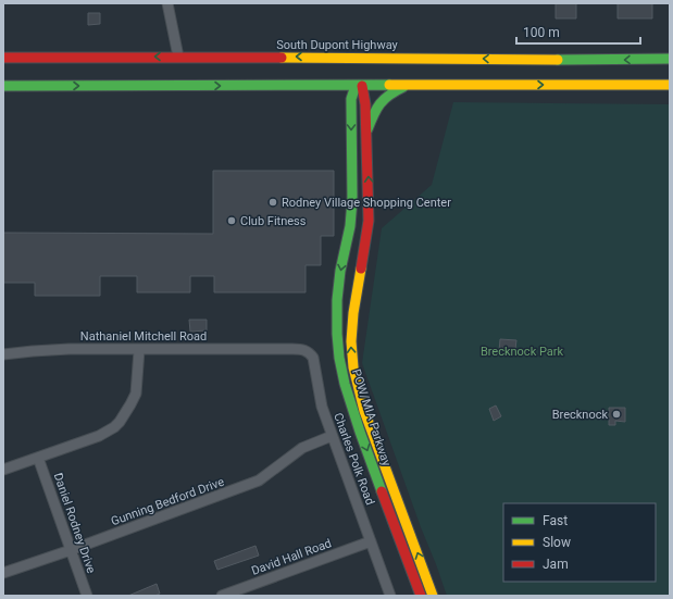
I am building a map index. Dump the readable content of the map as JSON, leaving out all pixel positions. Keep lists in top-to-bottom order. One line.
{"streets":{"main road":["South Dupont Highway","POW/MIA Parkway"],"street":["Nathaniel Mitchell Road","Charles Polk Road","Gunning Bedford Drive","Daniel Rodney Drive","David Hall Road"]},"crossings":[["Nathaniel Mitchell Road","Charles Polk Road"],["Charles Polk Road","Gunning Bedford Drive"],["Charles Polk Road","David Hall Road"],["Gunning Bedford Drive","Daniel Rodney Drive"]],"parks":["Brecknock Park"],"places":["Rodney Village Shopping Center","Club Fitness","Brecknock"],"legend":["Fast","Slow","Jam"],"scale_bar":"100 m"}
